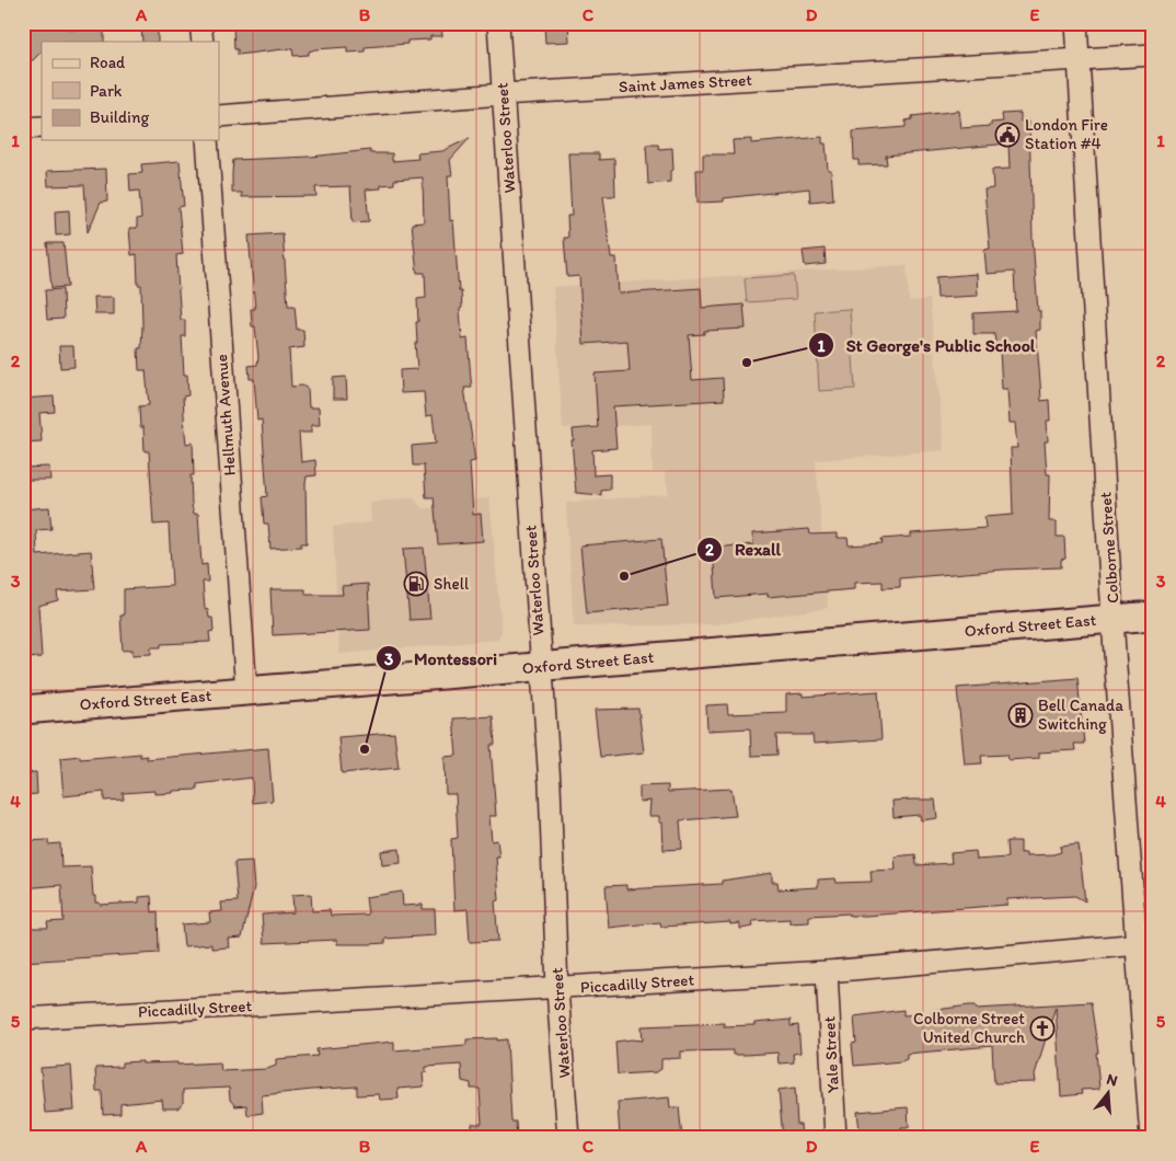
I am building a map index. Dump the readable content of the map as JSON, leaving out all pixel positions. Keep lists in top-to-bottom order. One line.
{"streets":{"main road":["Oxford Street East"],"street":["Saint James Street","Waterloo Street","Hellmuth Avenue","Colborne Street","Piccadilly Street","Yale Street"]},"crossings":[["Saint James Street","Waterloo Street"],["Saint James Street","Colborne Street"],["Waterloo Street","Oxford Street East"],["Waterloo Street","Piccadilly Street"],["Hellmuth Avenue","Oxford Street East"],["Colborne Street","Oxford Street East"],["Colborne Street","Piccadilly Street"],["Piccadilly Street","Yale Street"]],"places":{"public building":["London Fire Station #4"],"other":["St George's Public School","Rexall","Montessori"],"fuel station":["Shell"],"building":["Bell Canada Switching"],"church":["Colborne Street United Church"]},"legend":["Road","Park","Building"],"north":"top","grid":{"columns":["A","B","C","D","E"],"rows":["1","2","3","4","5"]}}
